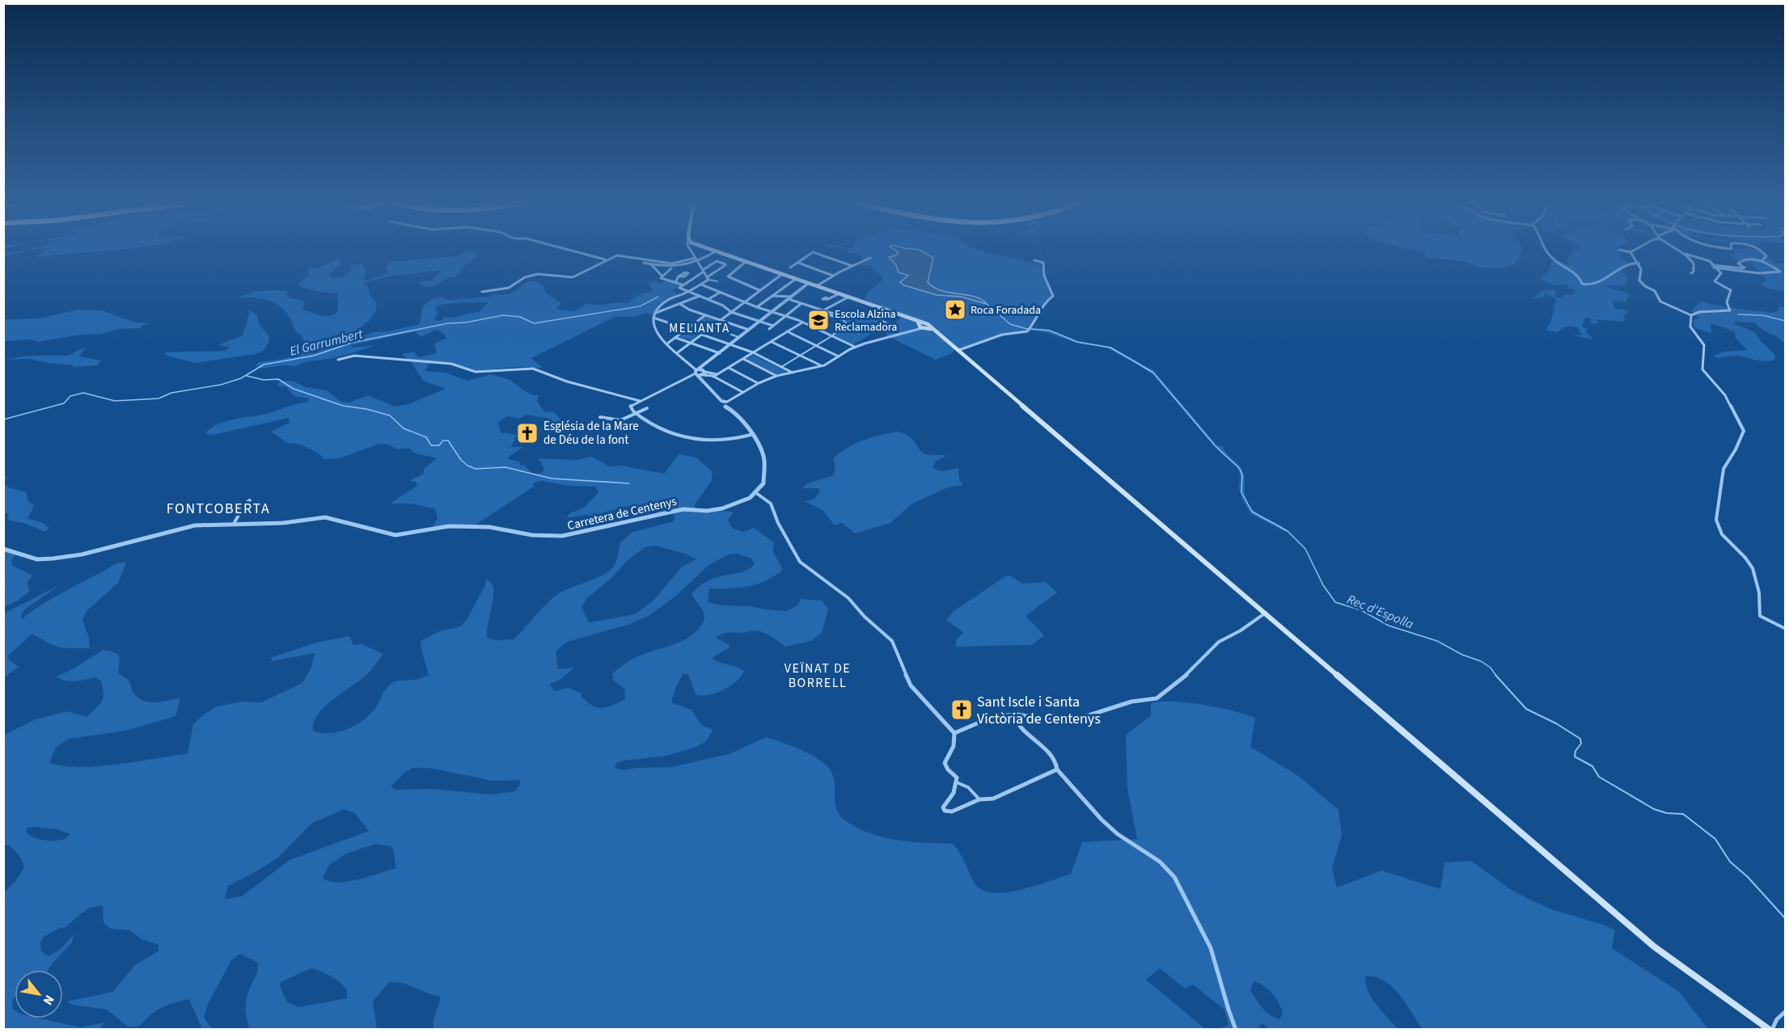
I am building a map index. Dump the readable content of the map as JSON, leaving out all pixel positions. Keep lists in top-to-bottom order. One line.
{"streets":{"street":["Carretera de Centenys"]},"districts":["MELIANTA","FONTCOBERTA","VEÏNAT DE BORRELL"],"water":["El Garrumbert","Rec d'Espolla"],"places":{"place":["Roca Foradada"],"school or university":["Escola Alzina Reclamadora"],"church":["Església de la Mare de Déu de la font","Sant Iscle i Santa Victòria de Centenys"]},"north":"bottom right"}
